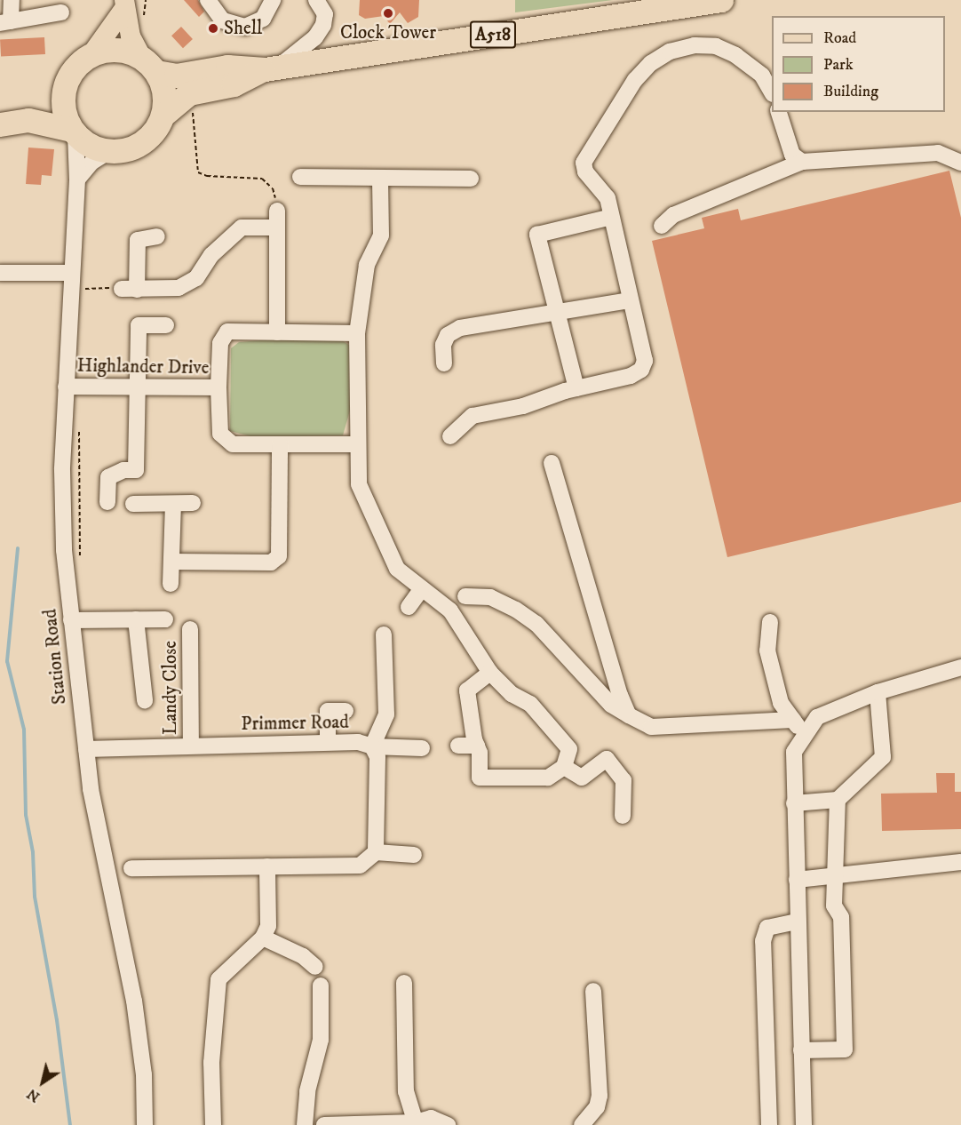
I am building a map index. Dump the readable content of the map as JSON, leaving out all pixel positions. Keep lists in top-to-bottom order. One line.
{"streets":{"highway":["A518"],"street":["Highlander Drive","Station Road","Landy Close","Primmer Road"]},"crossings":[["A518","Station Road"],["Highlander Drive","Station Road"],["Station Road","Primmer Road"],["Landy Close","Primmer Road"]],"places":["Clock Tower","Shell"],"legend":["Road","Park","Building"],"north":"bottom left"}
